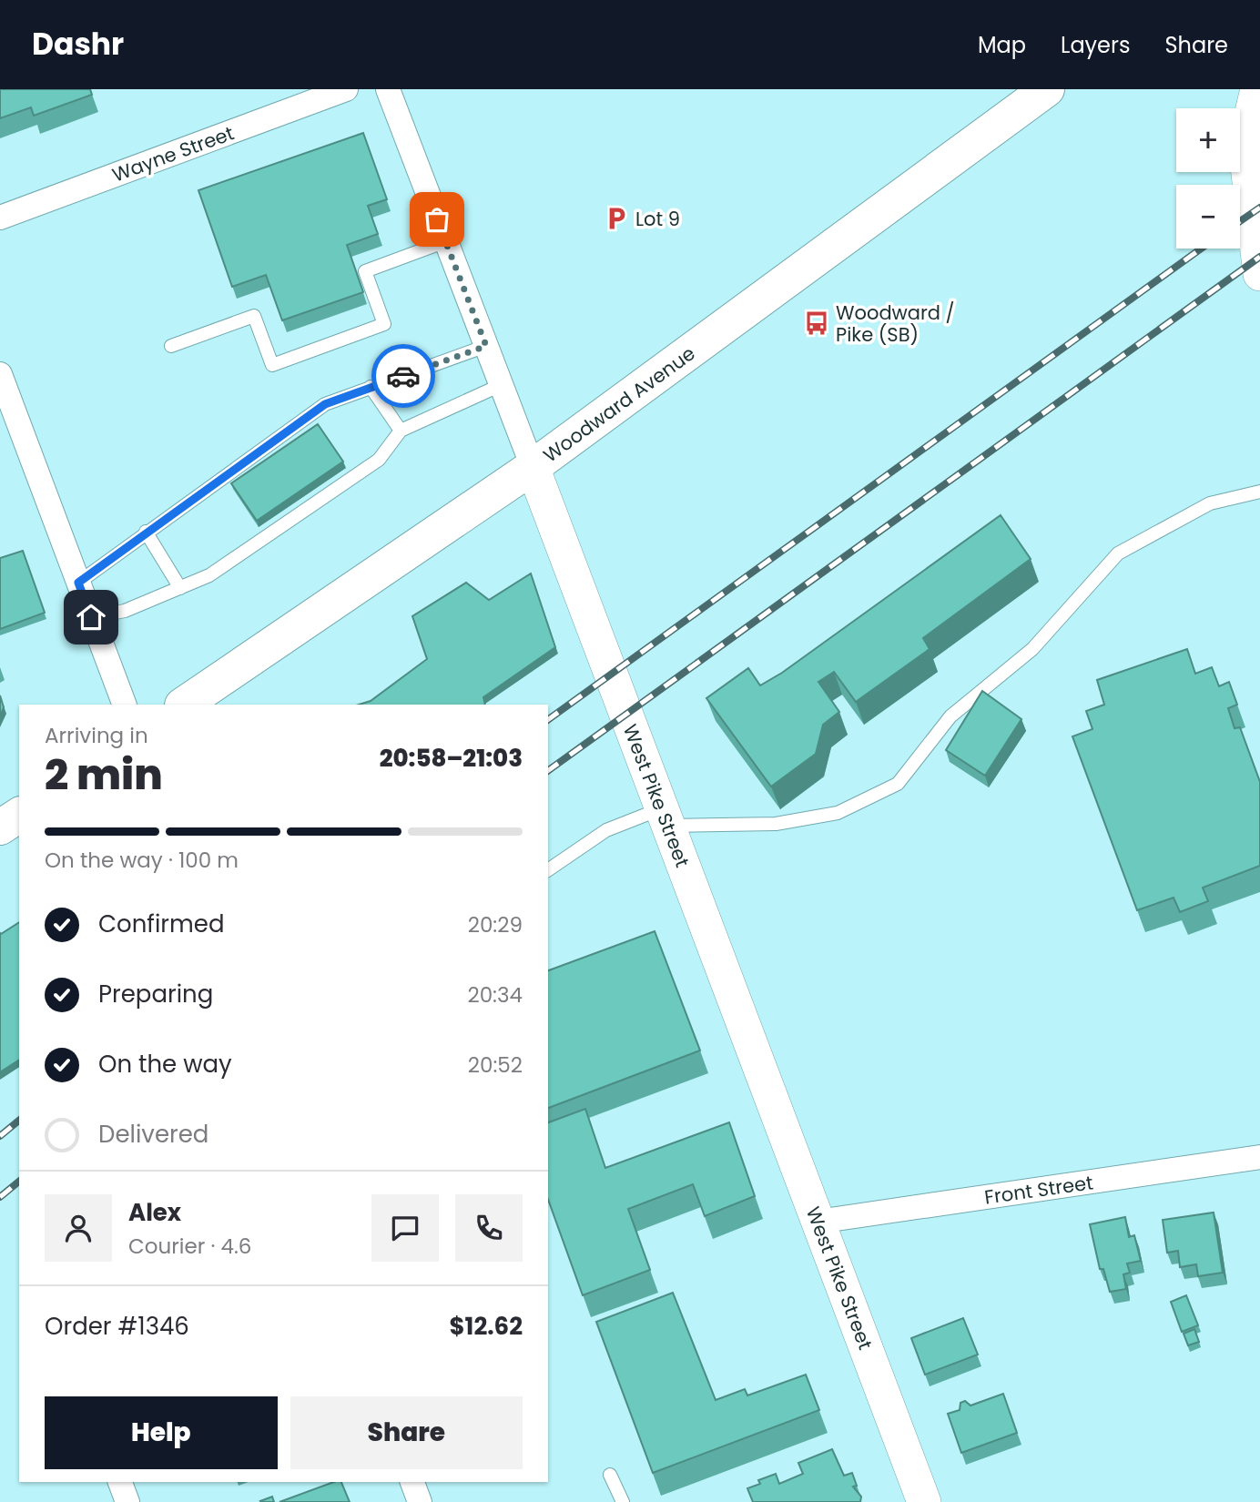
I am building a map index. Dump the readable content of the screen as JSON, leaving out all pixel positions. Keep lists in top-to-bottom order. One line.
{"streets":{"main road":["Woodward Avenue"],"street":["Wayne Street","West Pike Street","Front Street"]},"crossings":[["Woodward Avenue","West Pike Street"],["West Pike Street","Front Street"]],"places":{"parking":["Lot 9"],"bus stop":["Woodward / Pike (SB)"]},"page":{"header":"Dashr","nav":["Map","Layers","Share"],"map_buttons":["+","−"],"heading":["2 min","Arriving in","20:58–21:03"],"panel":["Alex","Courier · 4.6","Order #1346","$12.62"],"bar":"On the way · 100 m","list":[["Confirmed","20:29"],["Preparing","20:34"],["On the way","20:52"],"Delivered"],"buttons":["Help","Share"]}}
